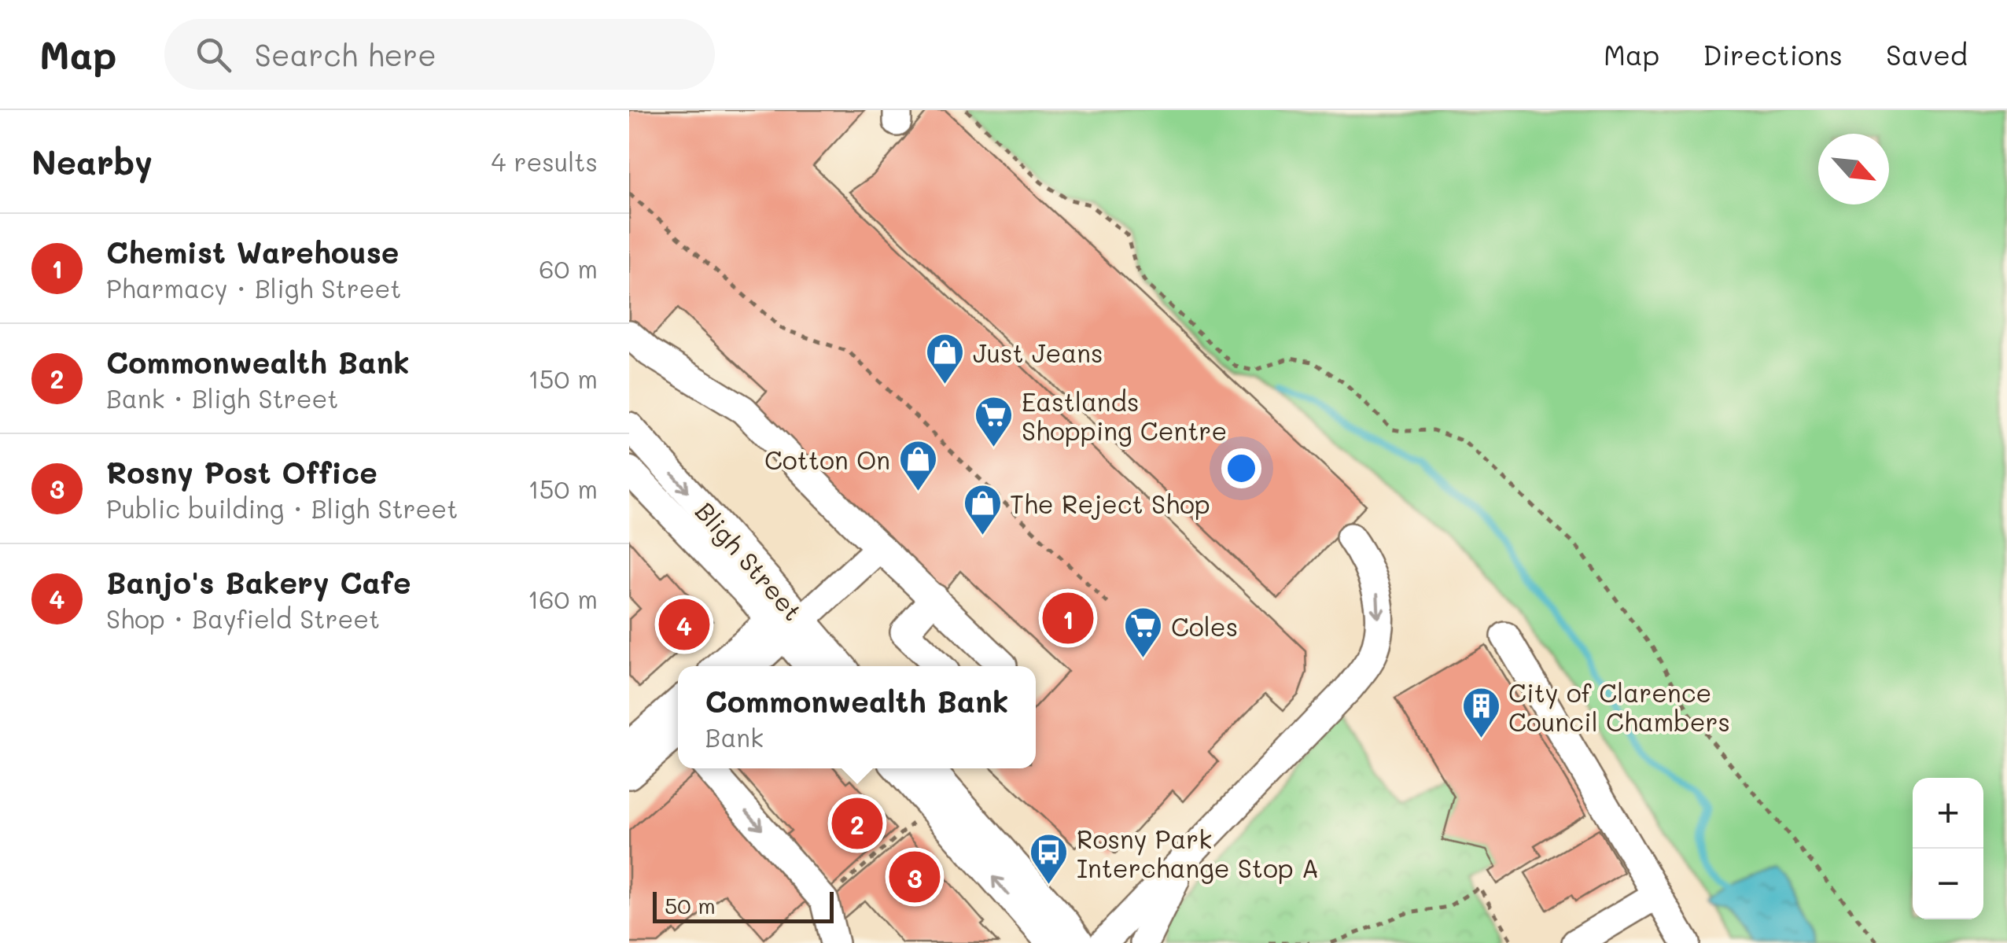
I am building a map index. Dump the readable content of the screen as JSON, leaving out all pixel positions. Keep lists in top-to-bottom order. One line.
{"streets":{"street":["Bligh Street"]},"places":{"shop":["Just Jeans","Cotton On","The Reject Shop"],"supermarket":["Eastlands Shopping Centre","Coles"],"building":["City of Clarence Council Chambers"],"bus stop":["Rosny Park Interchange Stop A"]},"scale_bar":"50 m","north":"bottom right","page":{"header":"Map","search":"Search here","nav":["Map","Directions","Saved"],"heading":["Nearby","4 results"],"list":[{"mark":"1","name":"Chemist Warehouse","note":"Pharmacy · Bligh Street","value":"60 m"},{"mark":"2","name":"Commonwealth Bank","note":"Bank · Bligh Street","value":"150 m"},{"mark":"3","name":"Rosny Post Office","note":"Public building · Bligh Street","value":"150 m"},{"mark":"4","name":"Banjo's Bakery Cafe","note":"Shop · Bayfield Street","value":"160 m"}],"pins":["1","4","2","3"],"popup":["Commonwealth Bank","Bank"],"map_buttons":["+","−"],"scale":"50 m"}}
